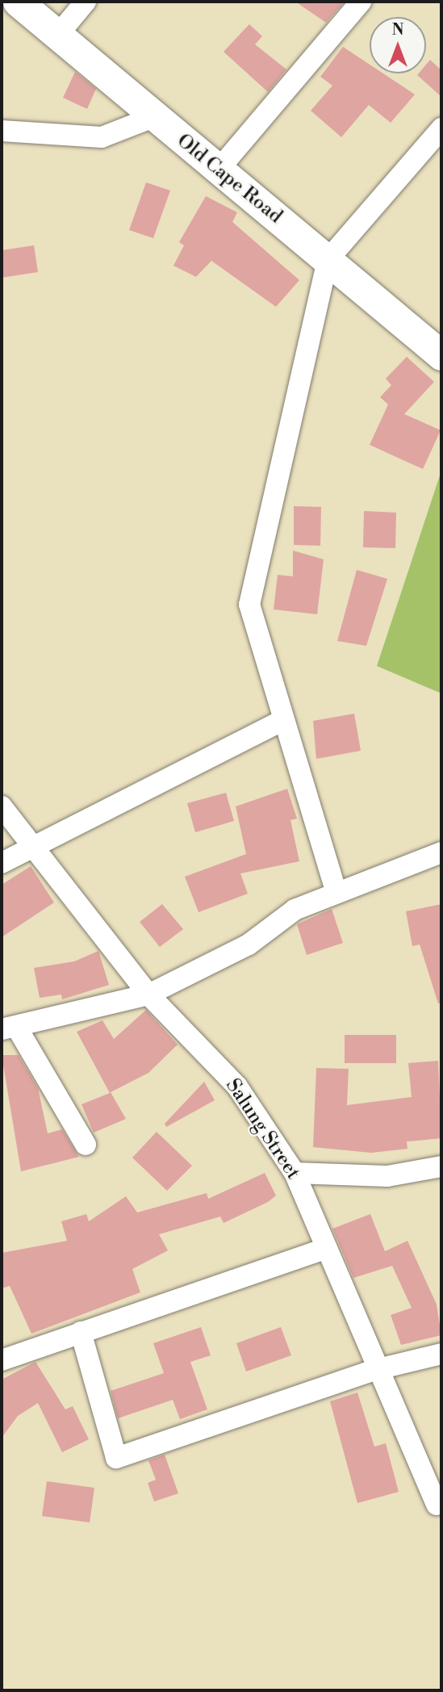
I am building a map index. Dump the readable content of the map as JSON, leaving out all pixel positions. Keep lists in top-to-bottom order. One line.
{"streets":{"street":["Old Cape Road","Salung Street"]},"north":"top"}
